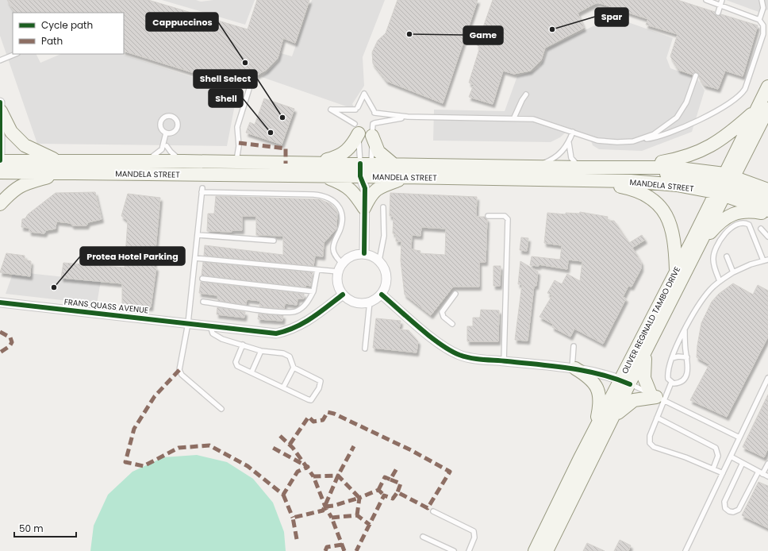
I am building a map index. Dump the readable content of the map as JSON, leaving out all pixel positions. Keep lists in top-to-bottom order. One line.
{"streets":{"main road":["MANDELA STREET","OLIVER REGINALD TAMBO DRIVE"],"street":["FRANS QUASS AVENUE"]},"crossings":[["MANDELA STREET","OLIVER REGINALD TAMBO DRIVE"]],"places":["Spar","Game","Cappuccinos","Shell Select","Shell","Protea Hotel Parking"],"legend":["Cycle path","Path"],"scale_bar":"50 m"}
